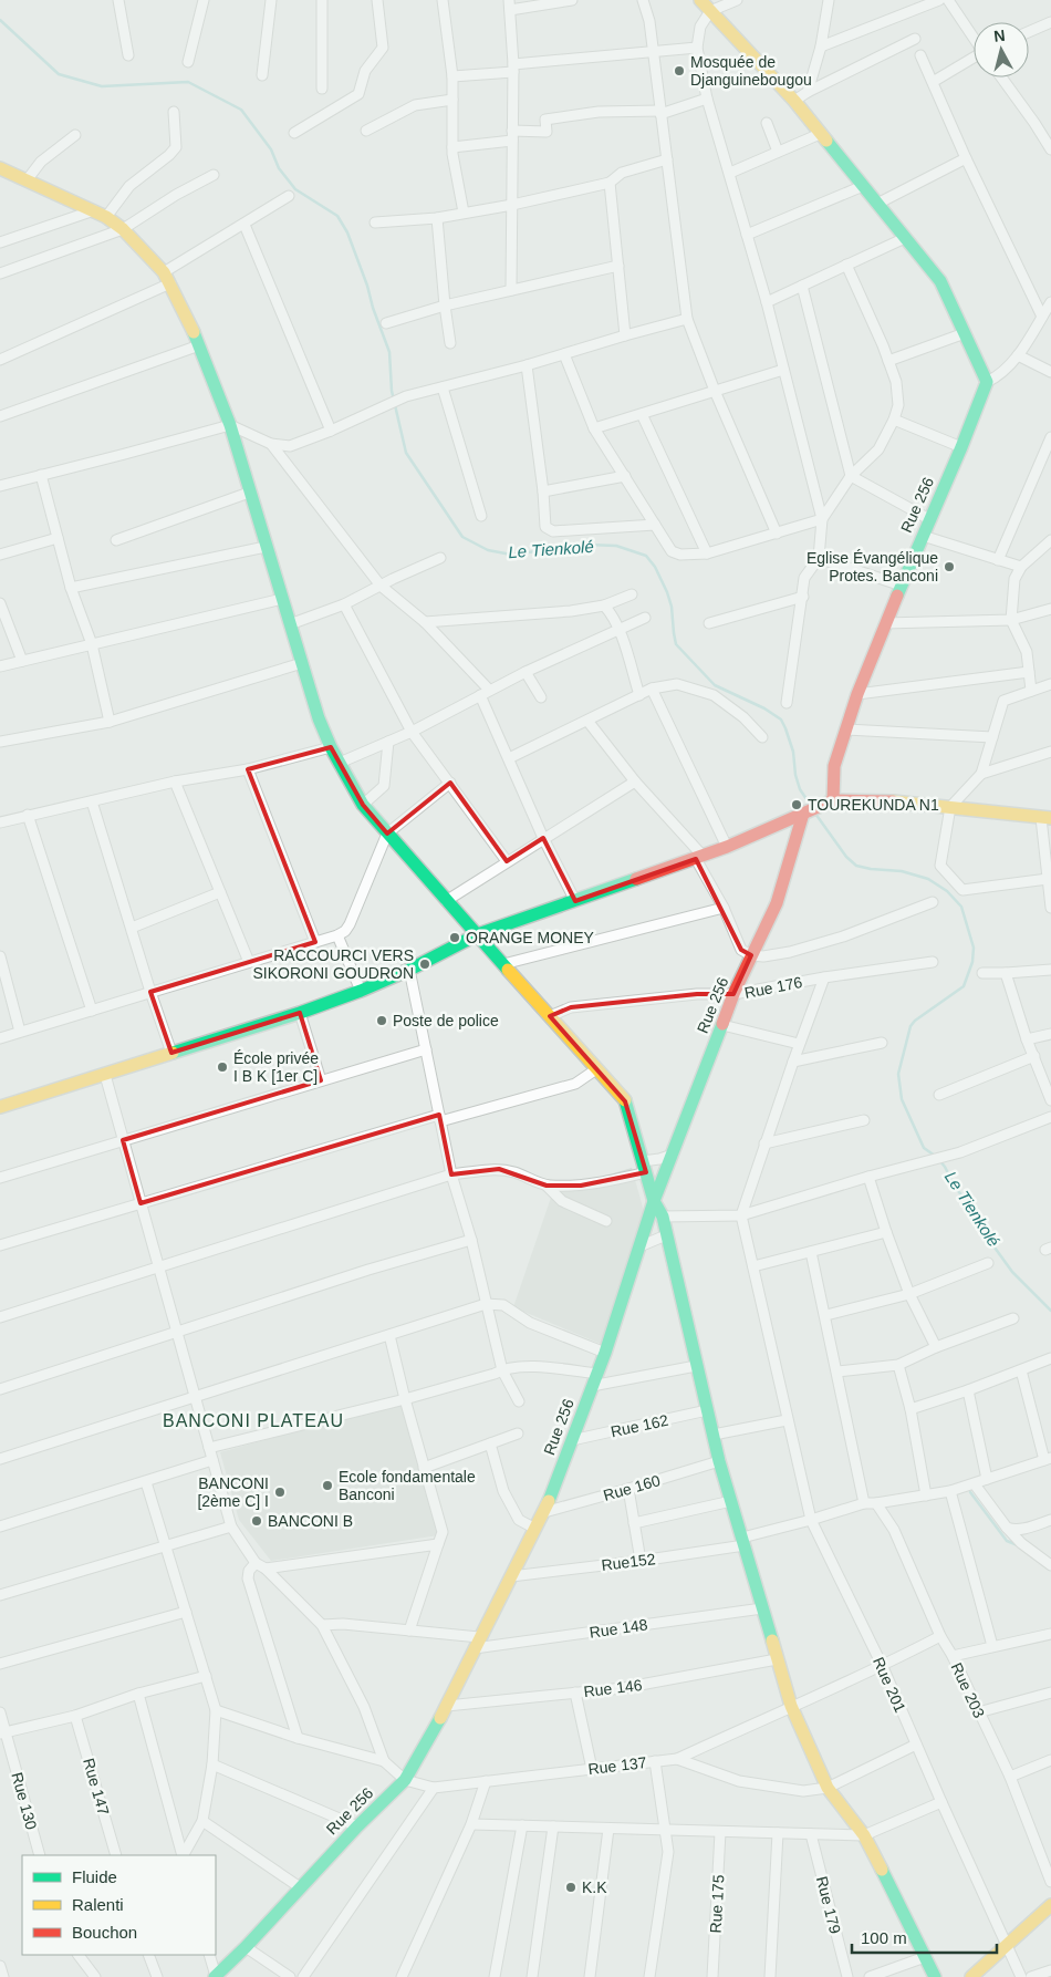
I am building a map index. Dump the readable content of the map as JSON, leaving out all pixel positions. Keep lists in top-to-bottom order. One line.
{"streets":{"street":["Rue 256","Rue 176","Rue 162","Rue 160","Rue152","Rue 148","Rue 201","Rue 146","Rue 203","Rue 137","Rue 147","Rue 130","Rue 175","Rue 179"]},"crossings":[["Rue 256","Rue 176"],["Rue 256","Rue 162"],["Rue 256","Rue 160"],["Rue 256","Rue152"],["Rue 256","Rue 148"],["Rue 256","Rue 146"],["Rue 256","Rue 137"],["Rue152","Rue 201"],["Rue152","Rue 203"]],"districts":["BANCONI PLATEAU"],"water":["Le Tienkolé"],"places":["Mosquée de Djanguinebougou","Eglise Évangélique Protes. Banconi","TOUREKUNDA N1","ORANGE MONEY","RACCOURCI VERS SIKORONI GOUDRON","Poste de police","École privée I B K [1er C]","Ecole fondamentale Banconi","BANCONI [2ème C] I","BANCONI B","K.K"],"legend":["Fluide","Ralenti","Bouchon"],"scale_bar":"100 m","north":"top"}
